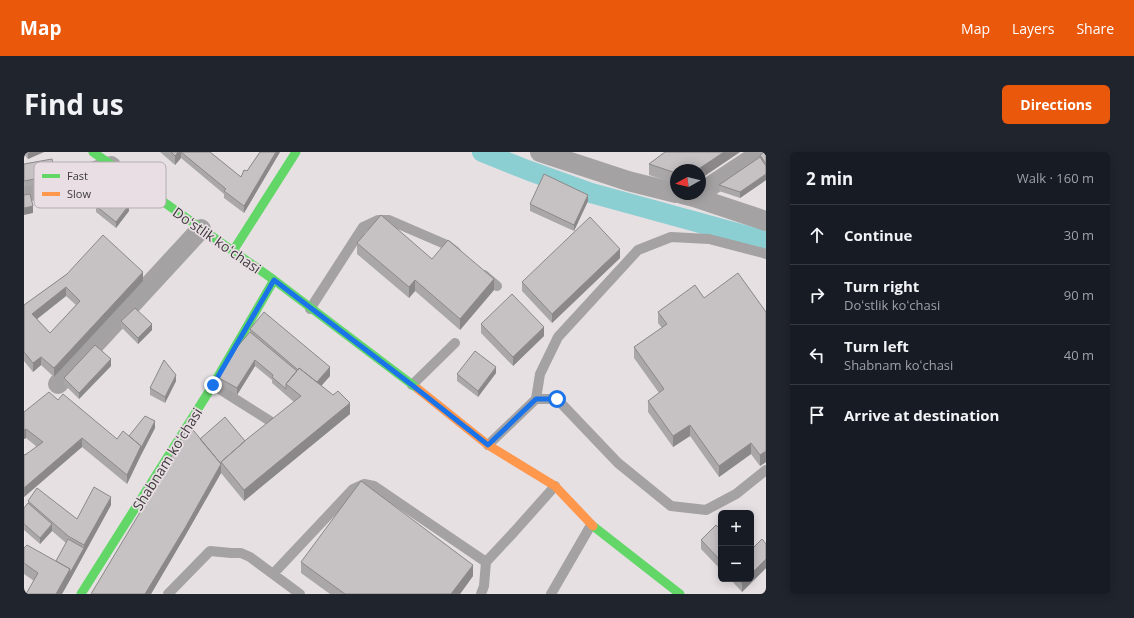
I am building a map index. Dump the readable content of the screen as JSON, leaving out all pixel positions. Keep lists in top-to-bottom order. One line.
{"streets":{"street":["Doʻstlik koʻchasi","Shabnam koʻchasi"]},"crossings":[["Doʻstlik koʻchasi","Shabnam koʻchasi"]],"legend":["Fast","Slow"],"north":"left","page":{"header":"Map","nav":["Map","Layers","Share"],"title":"Find us","buttons":"Directions","heading":["2 min","Walk · 160 m"],"list":[["Continue","30 m"],["Turn right","Doʻstlik koʻchasi","90 m"],["Turn left","Shabnam koʻchasi","40 m"],"Arrive at destination"],"map_buttons":["+","−"]}}
